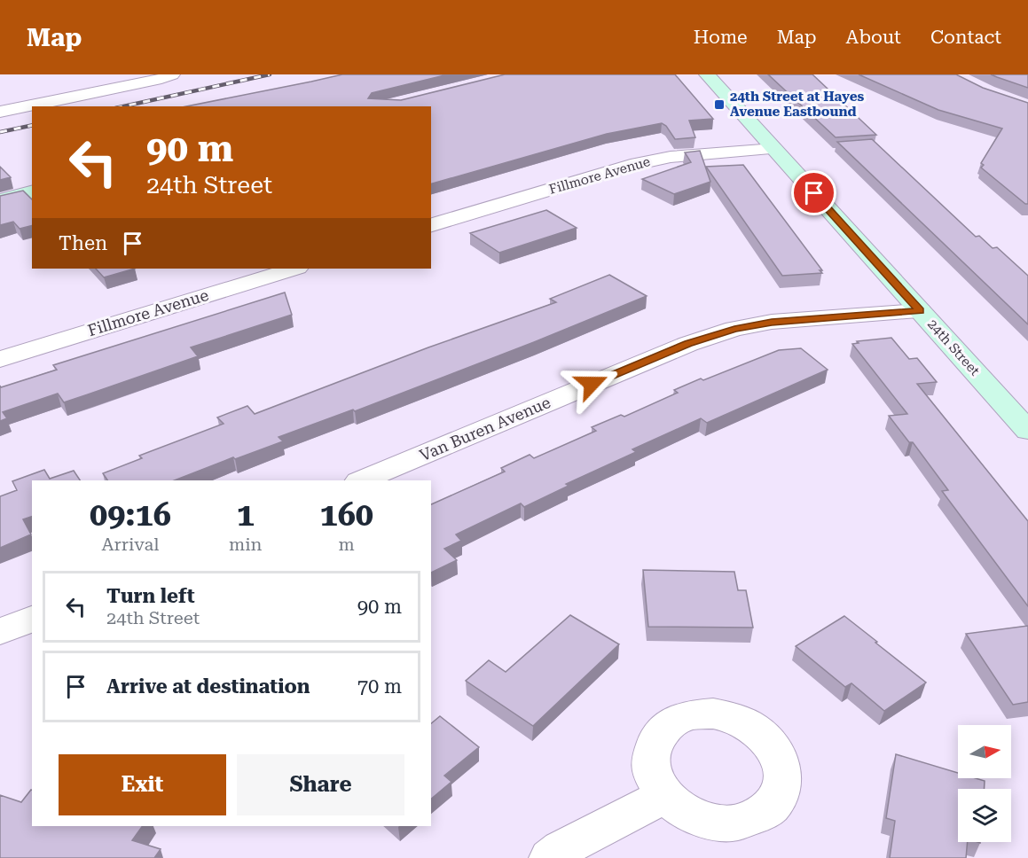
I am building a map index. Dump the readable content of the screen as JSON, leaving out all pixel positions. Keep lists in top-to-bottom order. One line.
{"streets":{"main road":["24th Street"],"street":["Fillmore Avenue","Van Buren Avenue"]},"crossings":[["Fillmore Avenue","24th Street"],["24th Street","Van Buren Avenue"]],"places":{"transit":["24th Street at Hayes Avenue Eastbound"]},"north":"right","page":{"header":"Map","nav":["Home","Map","About","Contact"],"turn":["90 m","24th Street"],"then":"Then","eta":["09:16","Arrival","1","min","160","m"],"list":[{"name":"Turn left","note":"24th Street","value":"90 m"},{"name":"Arrive at destination","value":"70 m"}],"buttons":["Exit","Share"]}}
